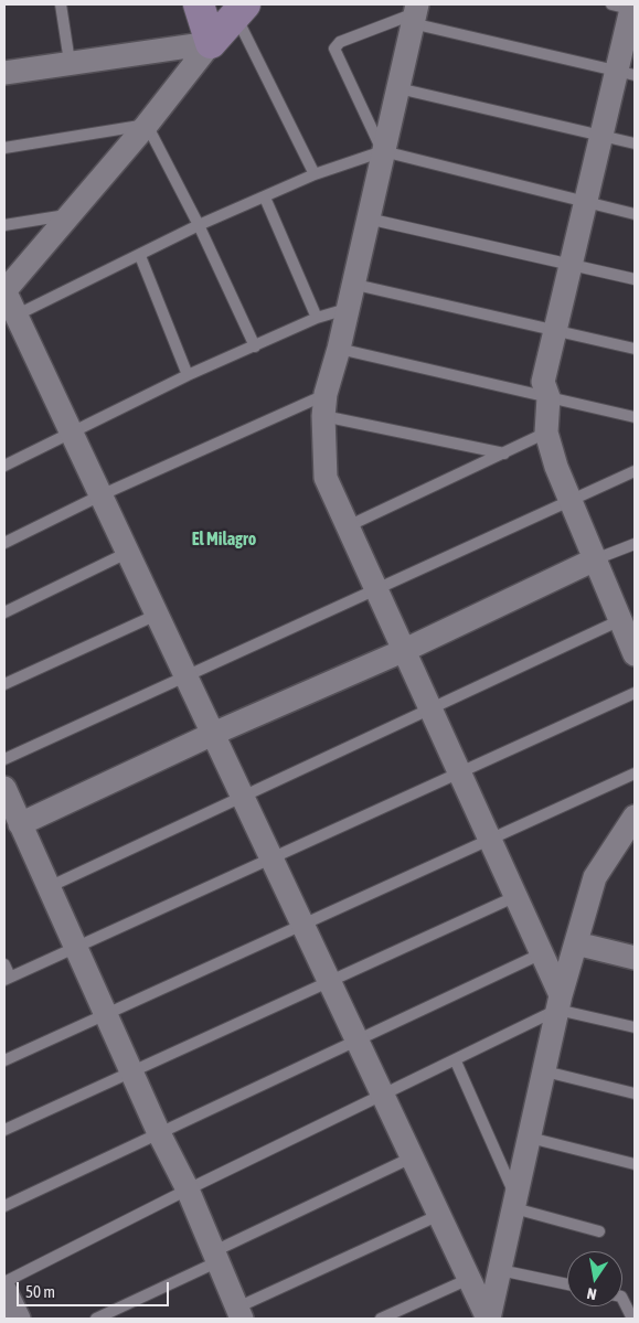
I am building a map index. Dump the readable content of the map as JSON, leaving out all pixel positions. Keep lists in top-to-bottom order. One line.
{"districts":["El Milagro"],"scale_bar":"50 m","north":"bottom"}
